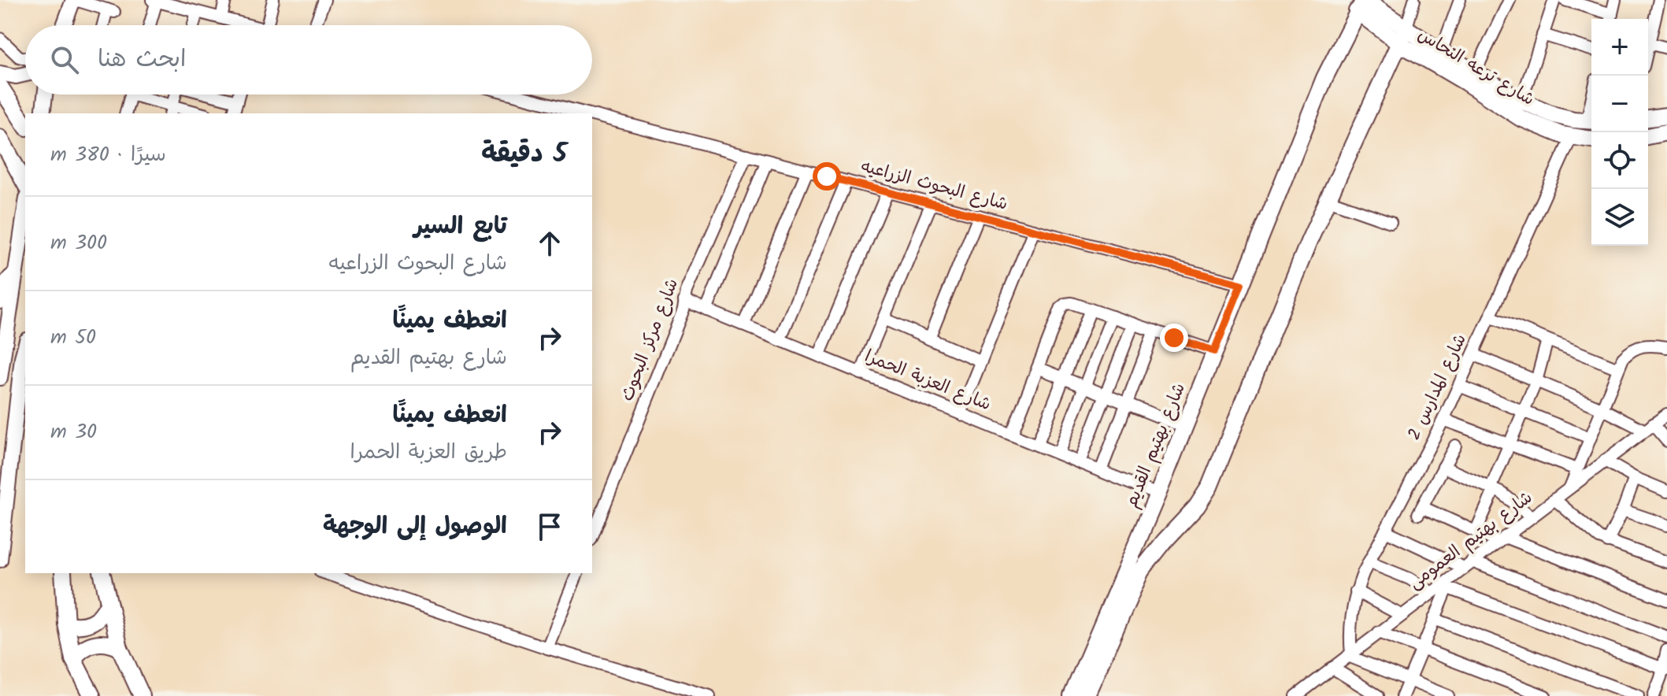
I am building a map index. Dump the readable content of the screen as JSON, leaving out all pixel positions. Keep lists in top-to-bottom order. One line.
{"streets":{"main road":["شارع ترعه النحاس","شارع بهتيم القديم"],"street":["شارع البحوث الزراعيه","شارع مركز البحوث","شارع العزبة الحمرا","شارع المدارس 2","شارع بهتيم العمومى"]},"crossings":[["شارع ترعه النحاس","شارع المدارس 2"],["شارع ترعه النحاس","شارع بهتيم القديم"],["شارع البحوث الزراعيه","شارع مركز البحوث"],["شارع البحوث الزراعيه","شارع بهتيم القديم"],["شارع مركز البحوث","شارع العزبة الحمرا"],["شارع العزبة الحمرا","شارع بهتيم القديم"],["شارع المدارس 2","شارع بهتيم العمومى"]],"page":{"map_buttons":["+","−"],"search":"ابحث هنا","heading":["5 دقيقة","سيرًا · 380 m"],"list":[["تابع السير","شارع البحوث الزراعيه","300 m"],["انعطف يمينًا","شارع بهتيم القديم","50 m"],["انعطف يمينًا","طريق العزبة الحمرا","30 m"],"الوصول إلى الوجهة"]}}
